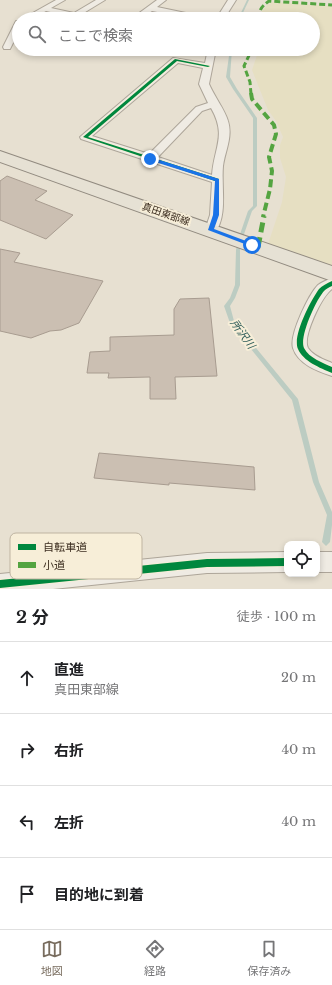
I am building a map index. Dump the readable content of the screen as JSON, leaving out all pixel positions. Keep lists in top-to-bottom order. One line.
{"streets":{"main road":["真田東部線"]},"water":["所沢川"],"legend":["自転車道","小道"],"page":{"search":"ここで検索","heading":["2 分","徒歩 · 100 m"],"list":[["直進","真田東部線","20 m"],["右折","40 m"],["左折","40 m"],"目的地に到着"],"nav":["地図","経路","保存済み"]}}
